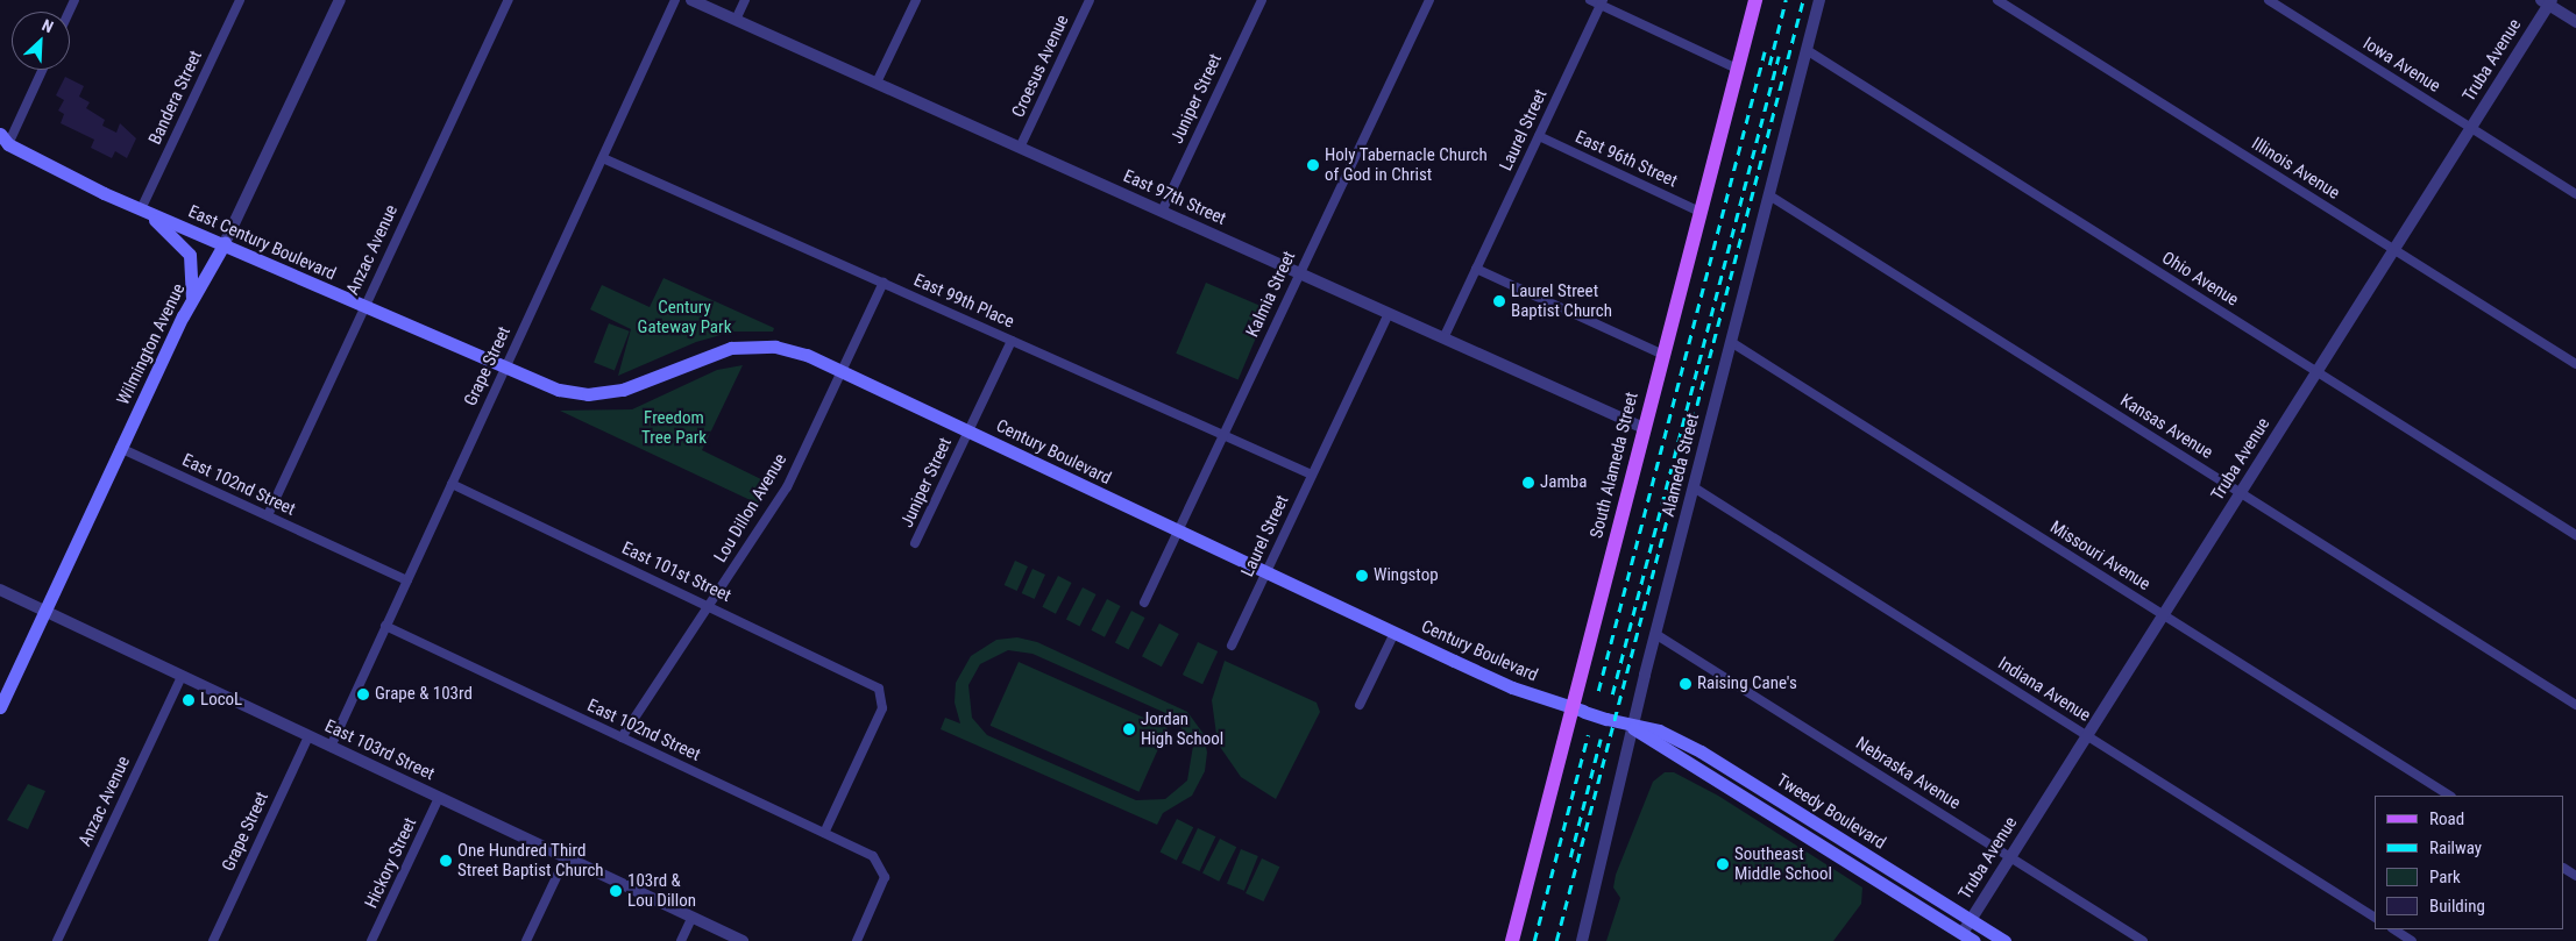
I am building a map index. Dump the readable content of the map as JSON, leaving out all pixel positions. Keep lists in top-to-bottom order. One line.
{"streets":{"main road":["East Century Boulevard","Wilmington Avenue","Century Boulevard","South Alameda Street","Tweedy Boulevard"],"street":["Truba Avenue","Iowa Avenue","Croesus Avenue","Bandera Street","Juniper Street","Laurel Street","East 96th Street","Illinois Avenue","East 97th Street","Anzac Avenue","Ohio Avenue","Kalmia Street","East 99th Place","Grape Street","Kansas Avenue","Alameda Street","East 102nd Street","Lou Dillon Avenue","Missouri Avenue","East 101st Street","Indiana Avenue","East 103rd Street","Nebraska Avenue","Hickory Street"]},"crossings":[["Truba Avenue","Iowa Avenue"],["Truba Avenue","Illinois Avenue"],["Truba Avenue","Ohio Avenue"],["Truba Avenue","Kansas Avenue"],["Truba Avenue","Missouri Avenue"],["Truba Avenue","Indiana Avenue"],["Truba Avenue","Nebraska Avenue"],["Truba Avenue","Tweedy Boulevard"],["Croesus Avenue","East 97th Street"],["Bandera Street","East Century Boulevard"],["Juniper Street","East 97th Street"],["Juniper Street","East 99th Place"],["Juniper Street","Century Boulevard"],["Laurel Street","East 96th Street"],["Laurel Street","East 97th Street"],["Laurel Street","East 99th Place"],["Laurel Street","Century Boulevard"],["East 96th Street","South Alameda Street"],["East 97th Street","Kalmia Street"],["East 97th Street","South Alameda Street"],["East Century Boulevard","Anzac Avenue"],["East Century Boulevard","Wilmington Avenue"],["East Century Boulevard","Grape Street"],["East Century Boulevard","Century Boulevard"],["Anzac Avenue","East 102nd Street"],["Anzac Avenue","East 103rd Street"],["Ohio Avenue","Alameda Street"],["Kalmia Street","East 99th Place"],["Kalmia Street","Century Boulevard"],["East 99th Place","Grape Street"],["East 99th Place","Lou Dillon Avenue"],["Wilmington Avenue","East 102nd Street"],["Wilmington Avenue","East 103rd Street"],["Grape Street","Century Boulevard"],["Grape Street","East 102nd Street"],["Grape Street","East 101st Street"],["Grape Street","East 103rd Street"],["Kansas Avenue","Alameda Street"],["Century Boulevard","South Alameda Street"],["Century Boulevard","Lou Dillon Avenue"],["Century Boulevard","Tweedy Boulevard"],["South Alameda Street","Tweedy Boulevard"],["Alameda Street","Missouri Avenue"],["Alameda Street","Indiana Avenue"],["Alameda Street","Nebraska Avenue"],["Alameda Street","Tweedy Boulevard"],["East 102nd Street","Lou Dillon Avenue"],["East 102nd Street","East 101st Street"],["Lou Dillon Avenue","East 101st Street"],["East 103rd Street","Hickory Street"]],"parks":["Century Gateway Park","Freedom Tree Park"],"places":["Holy Tabernacle Church of God in Christ","Laurel Street Baptist Church","Jamba","Wingstop","Raising Cane's","Grape & 103rd","LocoL","Jordan High School","One Hundred Third Street Baptist Church","Southeast Middle School","103rd & Lou Dillon"],"legend":["Road","Railway","Park","Building"],"north":"top right"}
